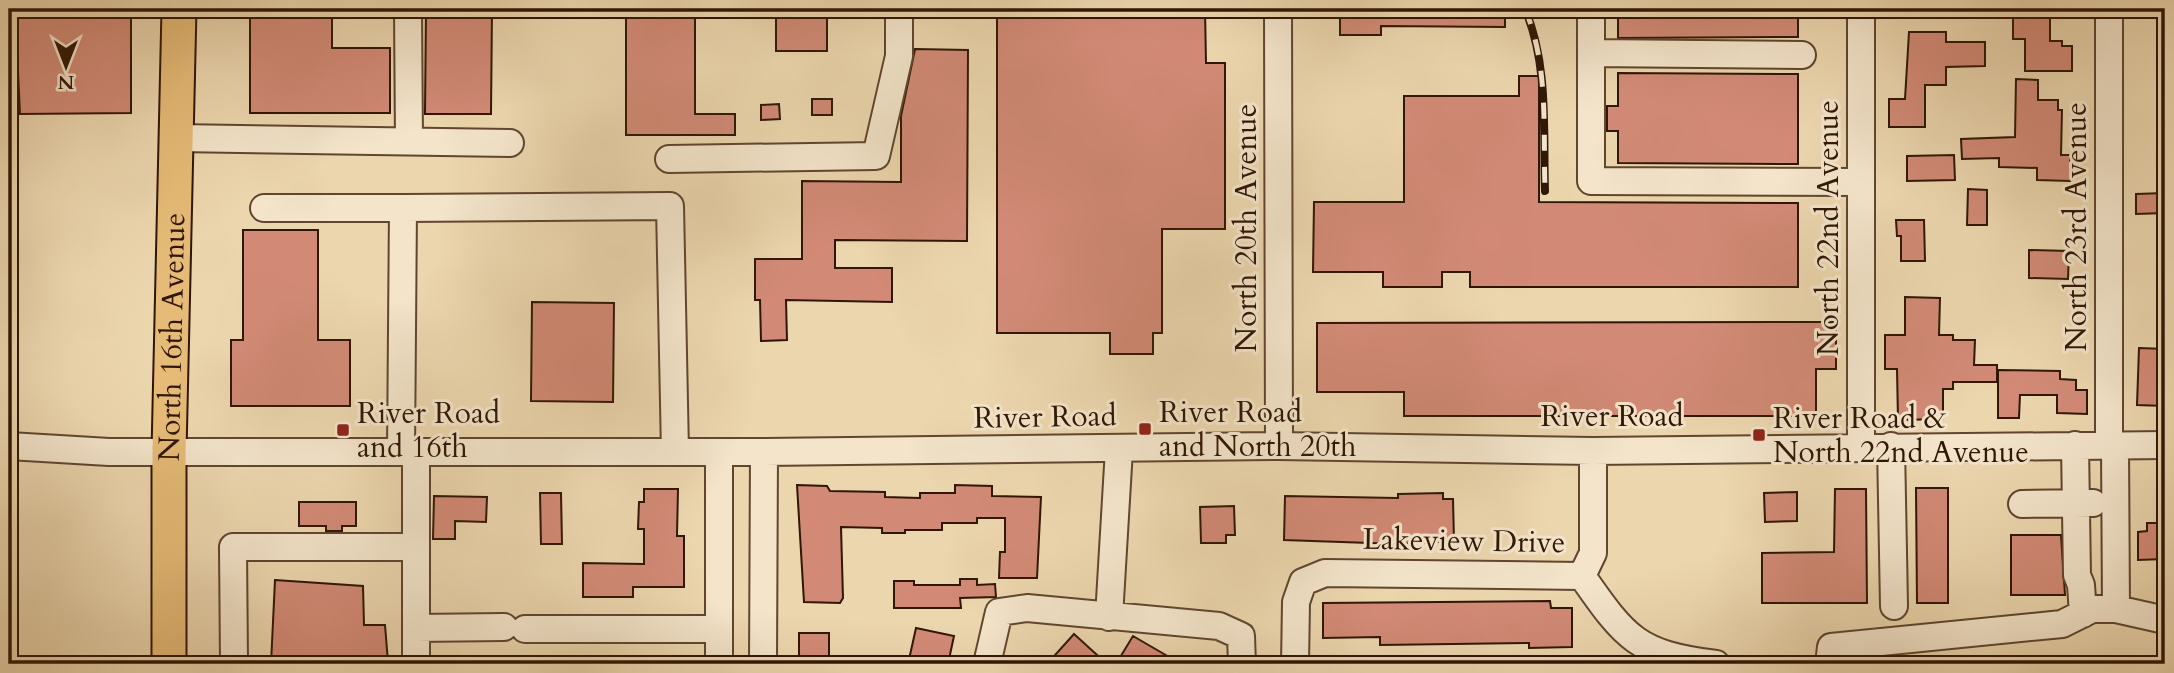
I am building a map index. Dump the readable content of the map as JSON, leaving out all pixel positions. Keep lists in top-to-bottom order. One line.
{"streets":{"main road":["North 16th Avenue"],"street":["North 23rd Avenue","North 20th Avenue","North 22nd Avenue","River Road","Lakeview Drive"]},"crossings":[["North 23rd Avenue","River Road"],["North 20th Avenue","River Road"],["North 22nd Avenue","River Road"],["North 16th Avenue","River Road"]],"places":{"transit":["River Road and North 20th","River Road and 16th","River Road & North 22nd Avenue"]},"north":"bottom"}
